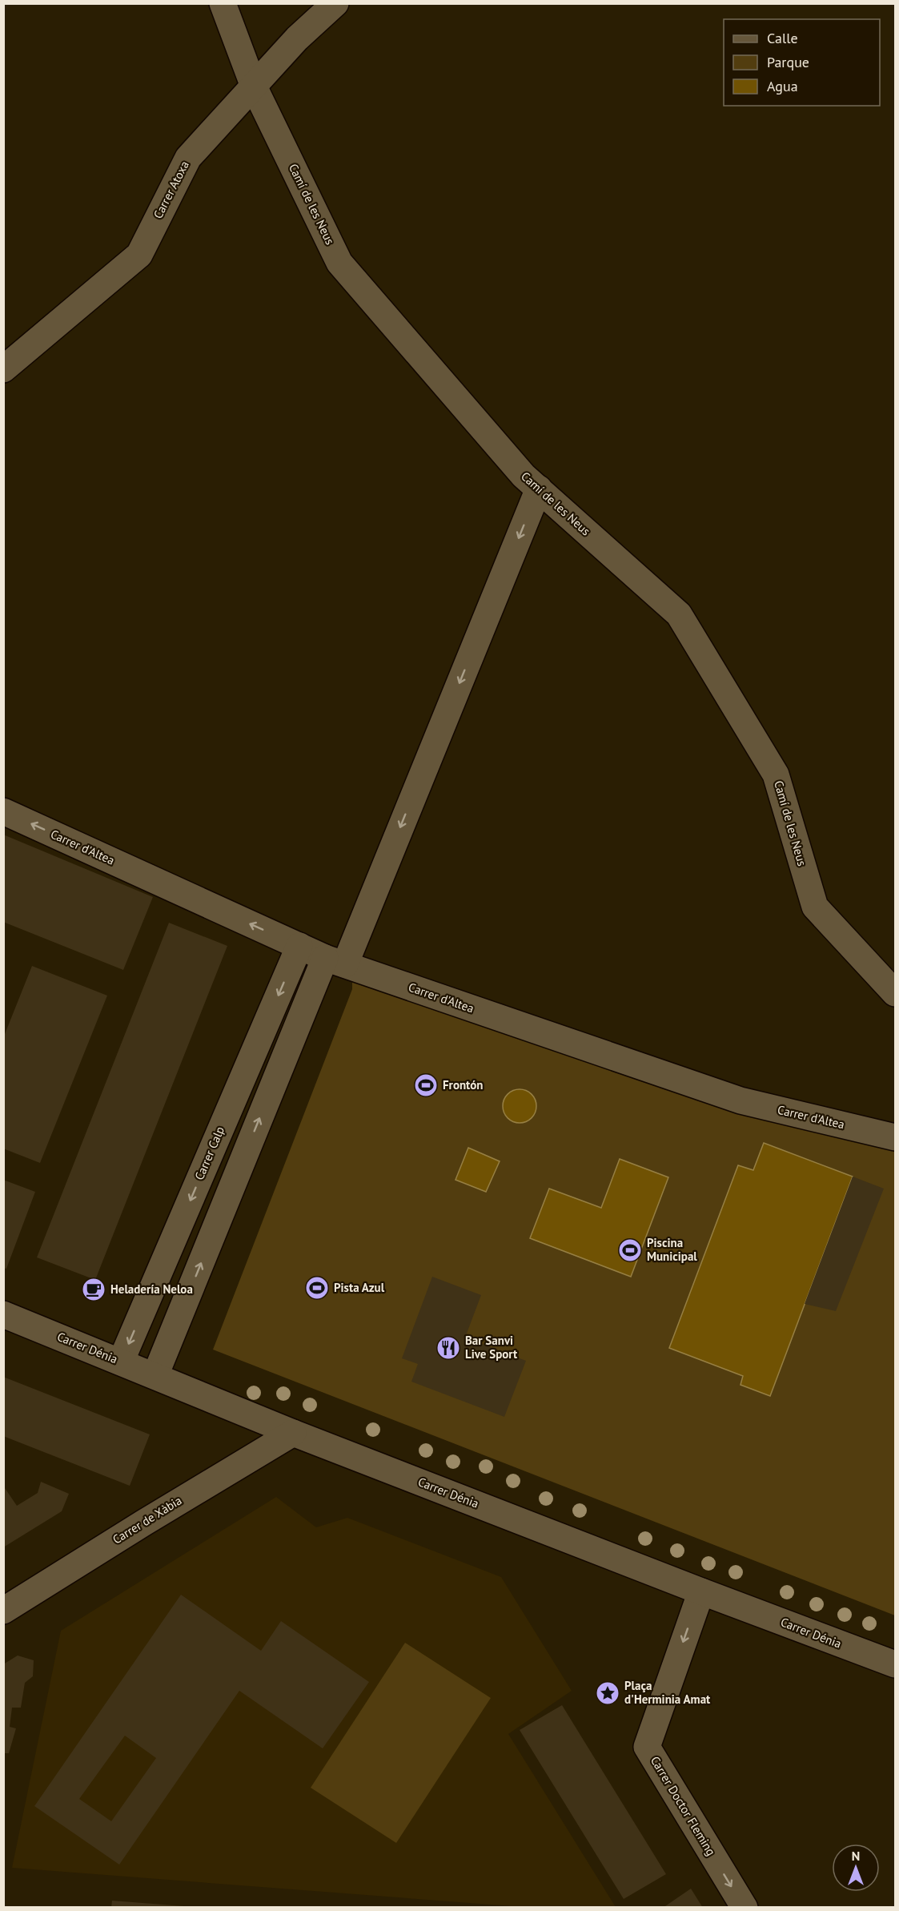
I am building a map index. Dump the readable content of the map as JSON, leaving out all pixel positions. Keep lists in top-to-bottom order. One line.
{"streets":{"street":["Carrer Atoxa","Camí de les Neus","Carrer d'Altea","Carrer Calp","Carrer Dénia","Carrer de Xàbia","Carrer Doctor Fleming"]},"crossings":[["Carrer Atoxa","Camí de les Neus"],["Carrer d'Altea","Carrer Calp"],["Carrer Calp","Carrer Dénia"],["Carrer Dénia","Carrer de Xàbia"],["Carrer Dénia","Carrer Doctor Fleming"]],"one_way":["Carrer Doctor Fleming"],"places":{"sports":["Frontón","Piscina Municipal","Pista Azul"],"cafe":["Heladería Neloa"],"restaurant":["Bar Sanvi Live Sport"],"place":["Plaça d'Herminia Amat"]},"legend":["Calle","Parque","Agua"],"north":"top"}
